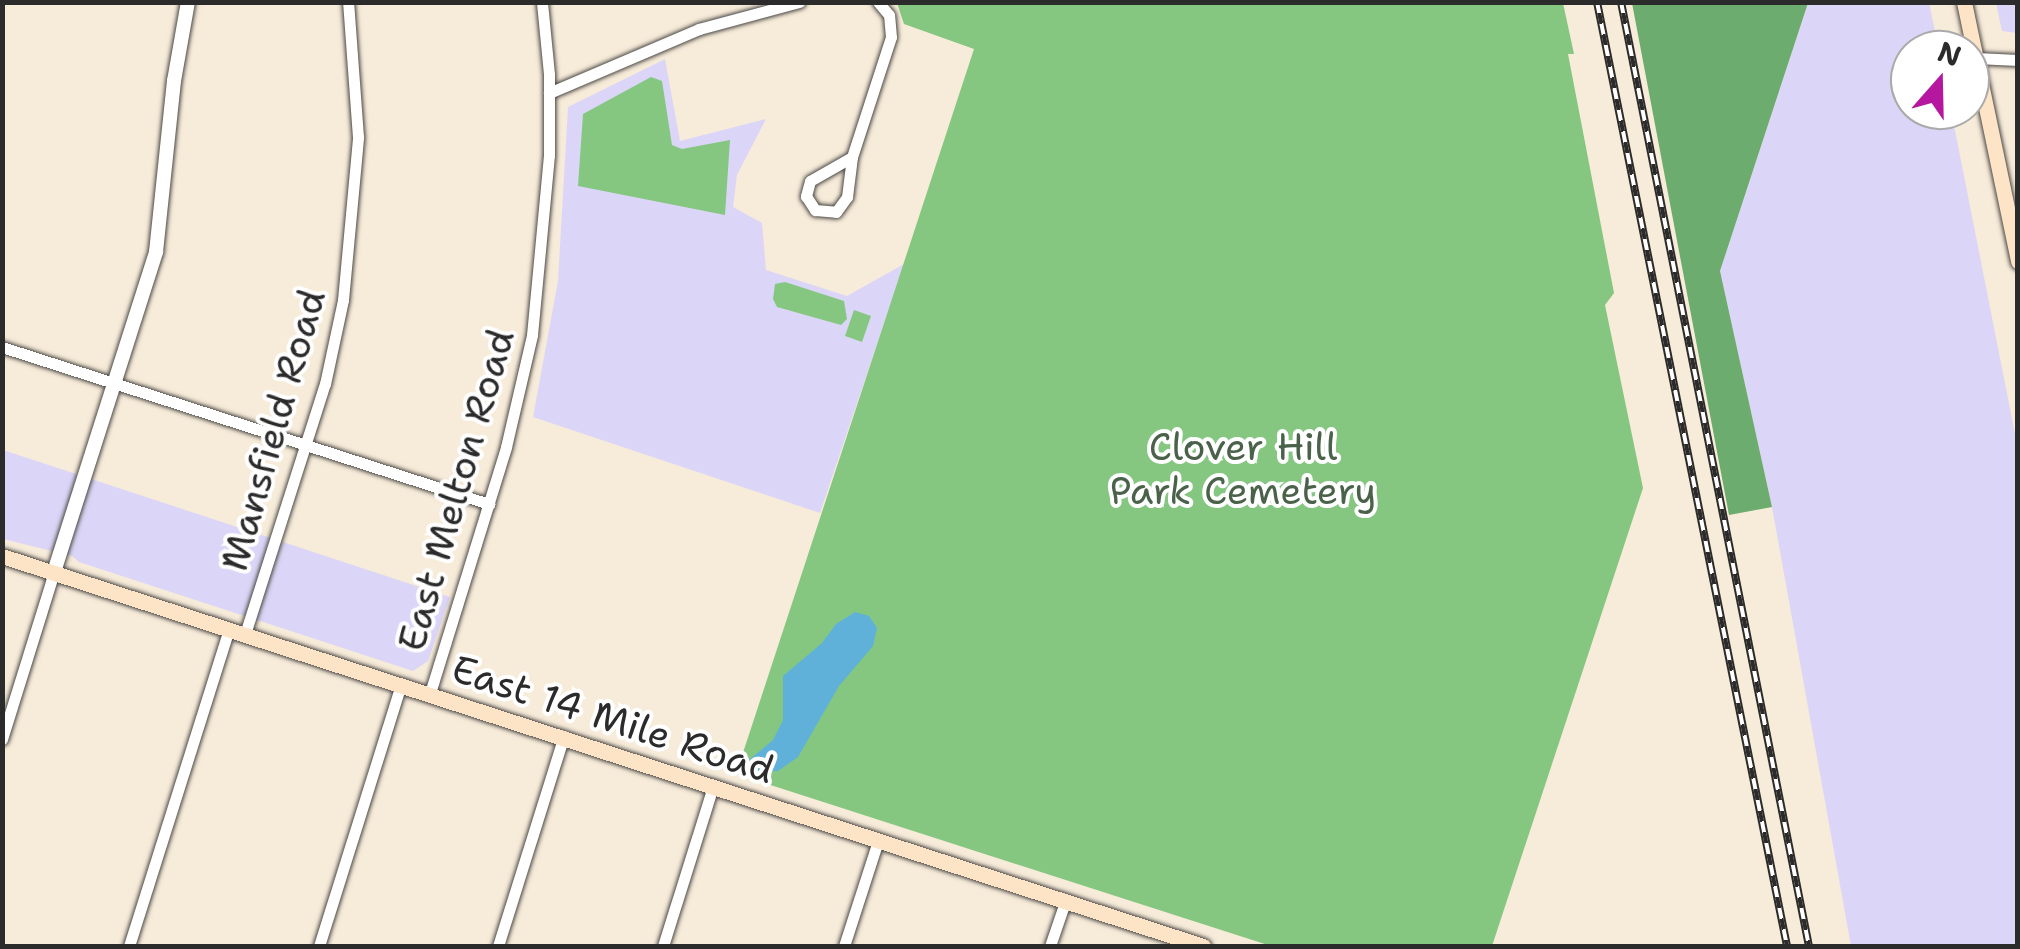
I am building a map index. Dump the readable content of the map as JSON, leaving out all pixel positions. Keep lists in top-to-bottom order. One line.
{"streets":{"main road":["East 14 Mile Road"],"street":["Mansfield Road","East Melton Road"]},"crossings":[["Mansfield Road","East 14 Mile Road"],["East Melton Road","East 14 Mile Road"]],"parks":["Clover Hill Park Cemetery"],"north":"top"}
